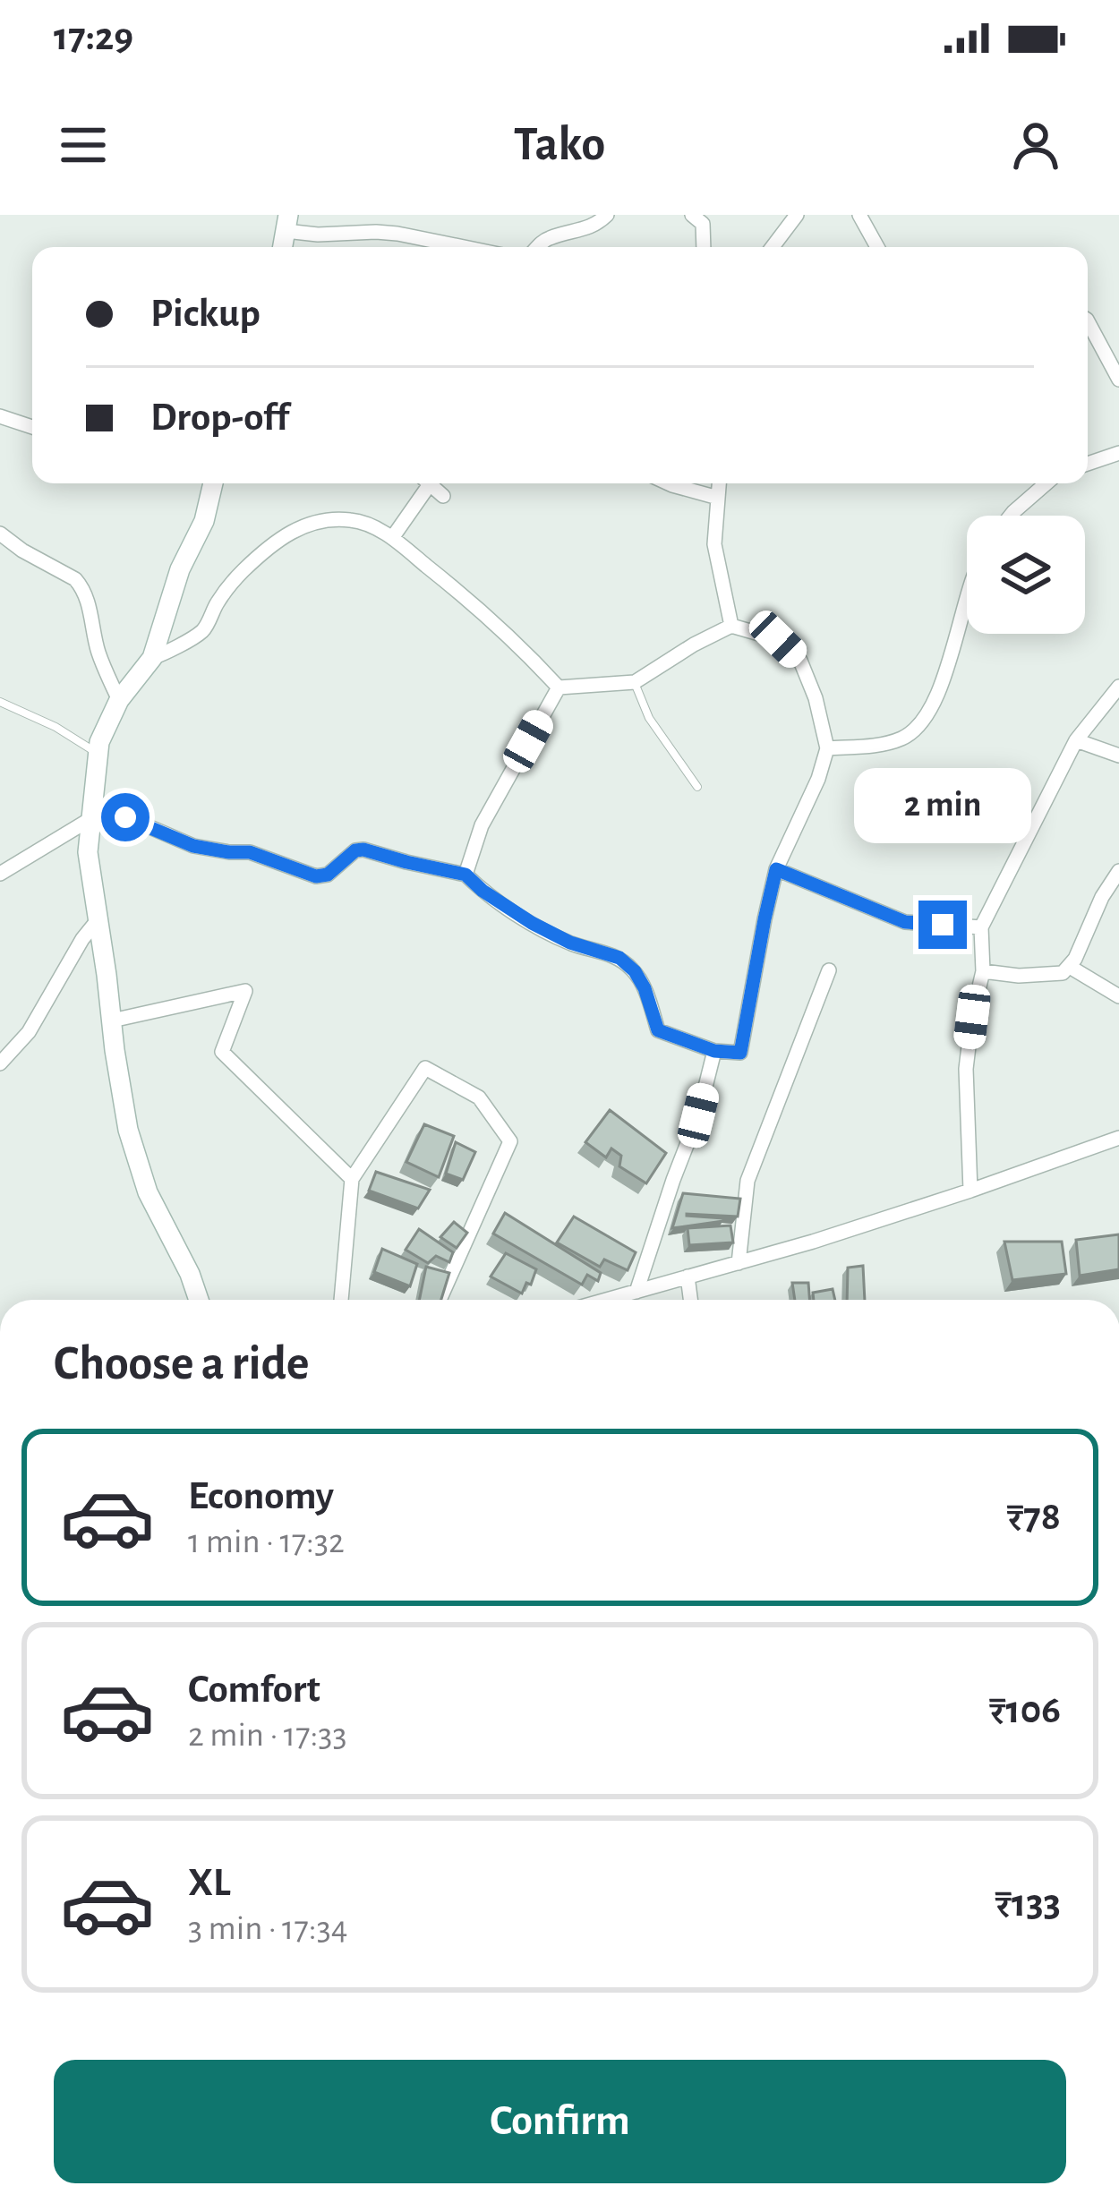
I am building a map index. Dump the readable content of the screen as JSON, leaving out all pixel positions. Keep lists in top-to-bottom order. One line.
{"page":{"status":"17:29","header":"Tako","banner":["Pickup","Drop-off"],"bubble":"2 min","heading":"Choose a ride","list":[{"name":"Economy","note":"1 min · 17:32","value":"₹78"},{"name":"Comfort","note":"2 min · 17:33","value":"₹106"},{"name":"XL","note":"3 min · 17:34","value":"₹133"}],"buttons":"Confirm"}}
